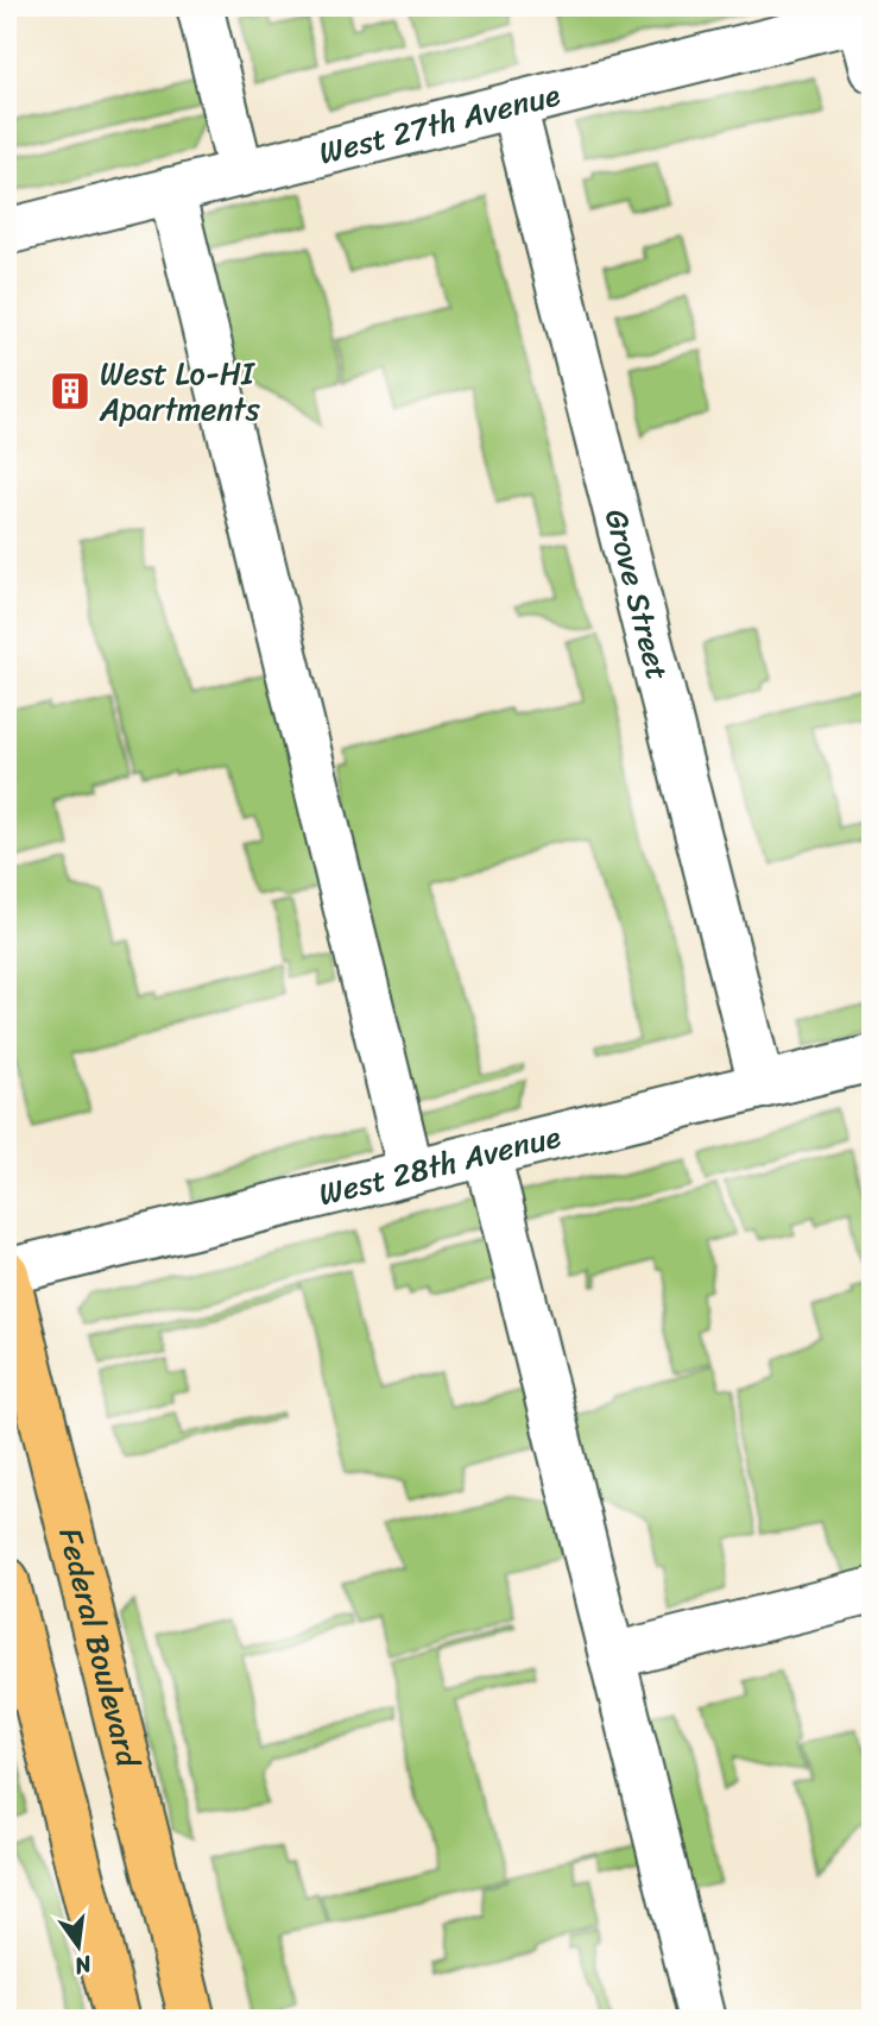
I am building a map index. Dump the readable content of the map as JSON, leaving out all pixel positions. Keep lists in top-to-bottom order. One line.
{"streets":{"main road":["Federal Boulevard"],"street":["West 27th Avenue","Grove Street","West 28th Avenue"]},"crossings":[["West 27th Avenue","Grove Street"],["Grove Street","West 28th Avenue"],["West 28th Avenue","Federal Boulevard"]],"places":{"building":["West Lo-HI Apartments"]},"north":"bottom"}
